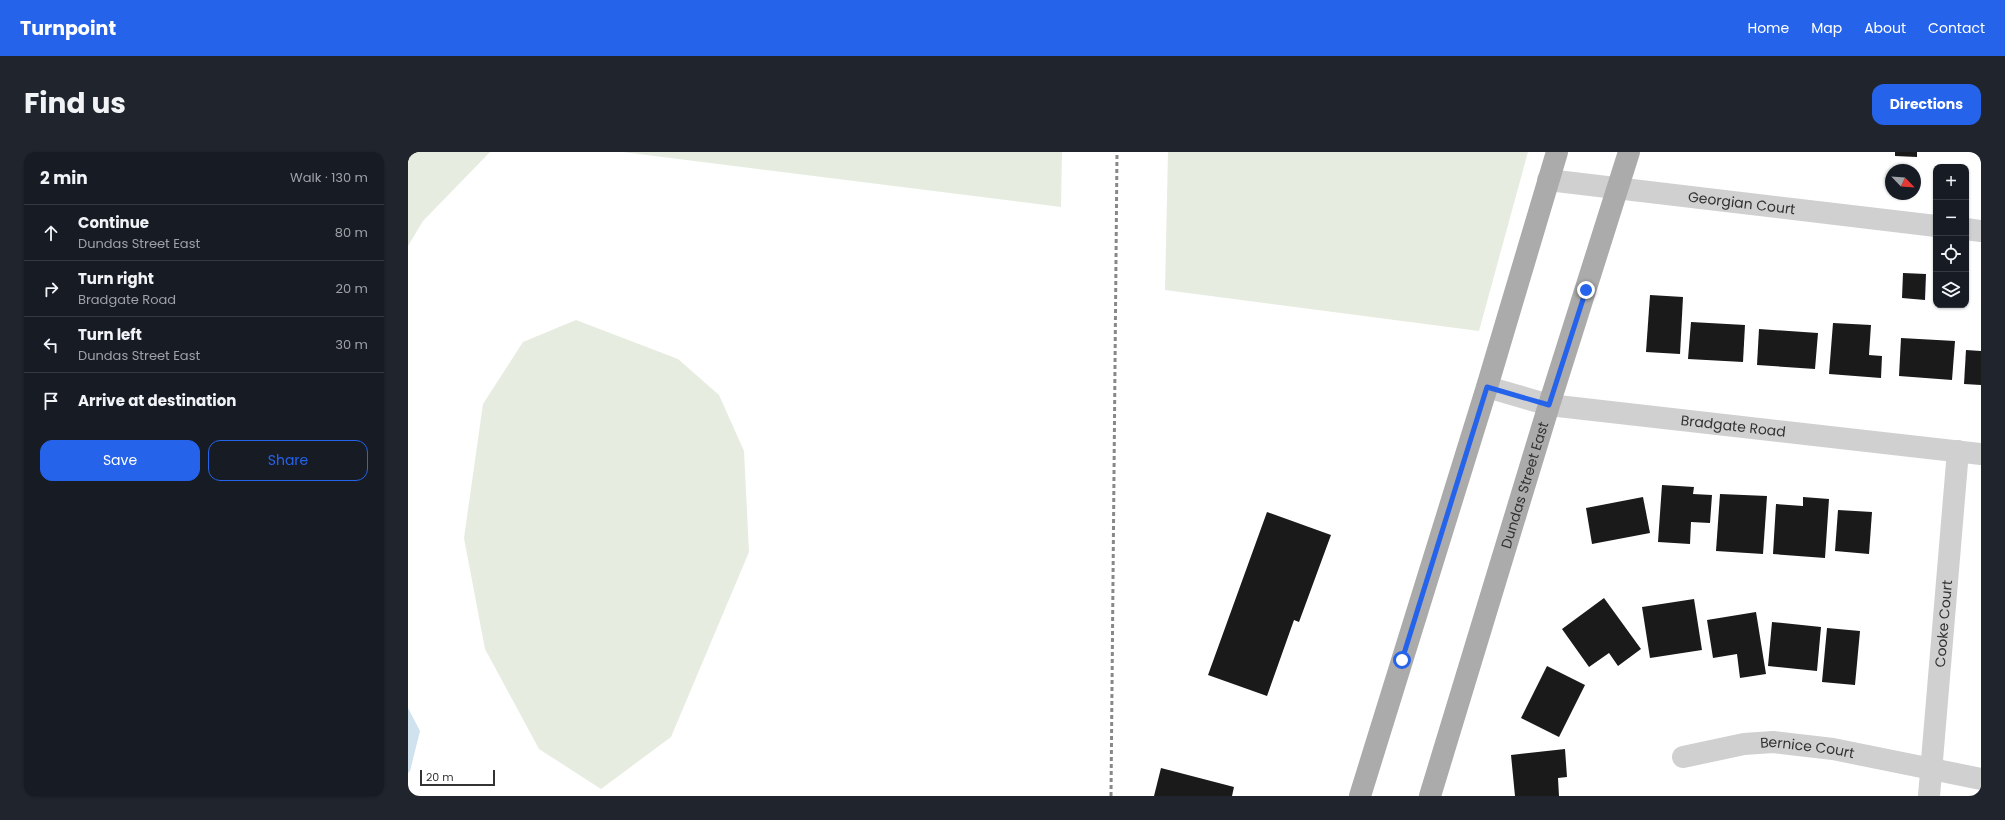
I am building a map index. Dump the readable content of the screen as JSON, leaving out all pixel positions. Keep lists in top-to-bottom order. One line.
{"streets":{"main road":["Dundas Street East"],"street":["Georgian Court","Bradgate Road","Cooke Court","Bernice Court"]},"crossings":[["Georgian Court","Dundas Street East"],["Bradgate Road","Dundas Street East"],["Bradgate Road","Cooke Court"],["Cooke Court","Bernice Court"]],"scale_bar":"20 m","north":"bottom right","page":{"header":"Turnpoint","nav":["Home","Map","About","Contact"],"title":"Find us","buttons":["Directions",["Save","Share"]],"heading":["2 min","Walk · 130 m"],"map_buttons":["+","−"],"list":[["Continue","Dundas Street East","80 m"],["Turn right","Bradgate Road","20 m"],["Turn left","Dundas Street East","30 m"],"Arrive at destination"],"scale":"20 m"}}
